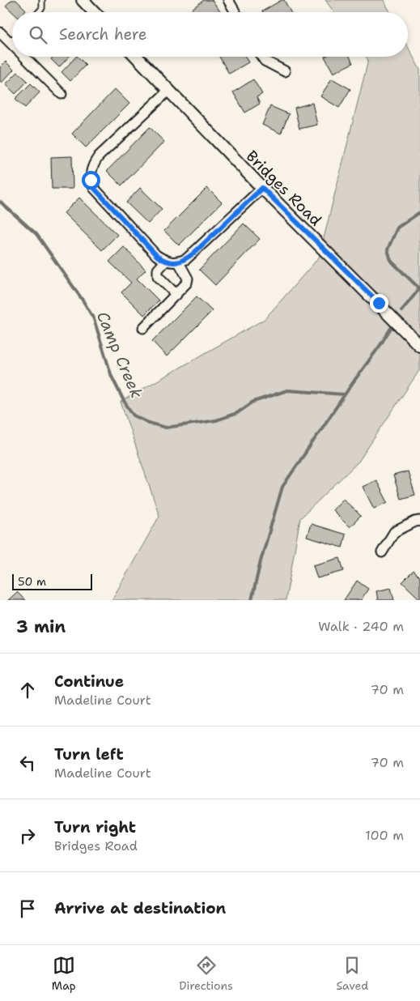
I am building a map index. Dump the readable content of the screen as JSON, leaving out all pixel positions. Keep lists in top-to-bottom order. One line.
{"streets":{"street":["Bridges Road"]},"water":["Camp Creek"],"scale_bar":"50 m","page":{"search":"Search here","scale":"50 m","heading":["3 min","Walk · 240 m"],"list":[["Continue","Madeline Court","70 m"],["Turn left","Madeline Court","70 m"],["Turn right","Bridges Road","100 m"],"Arrive at destination"],"nav":["Map","Directions","Saved"]}}
